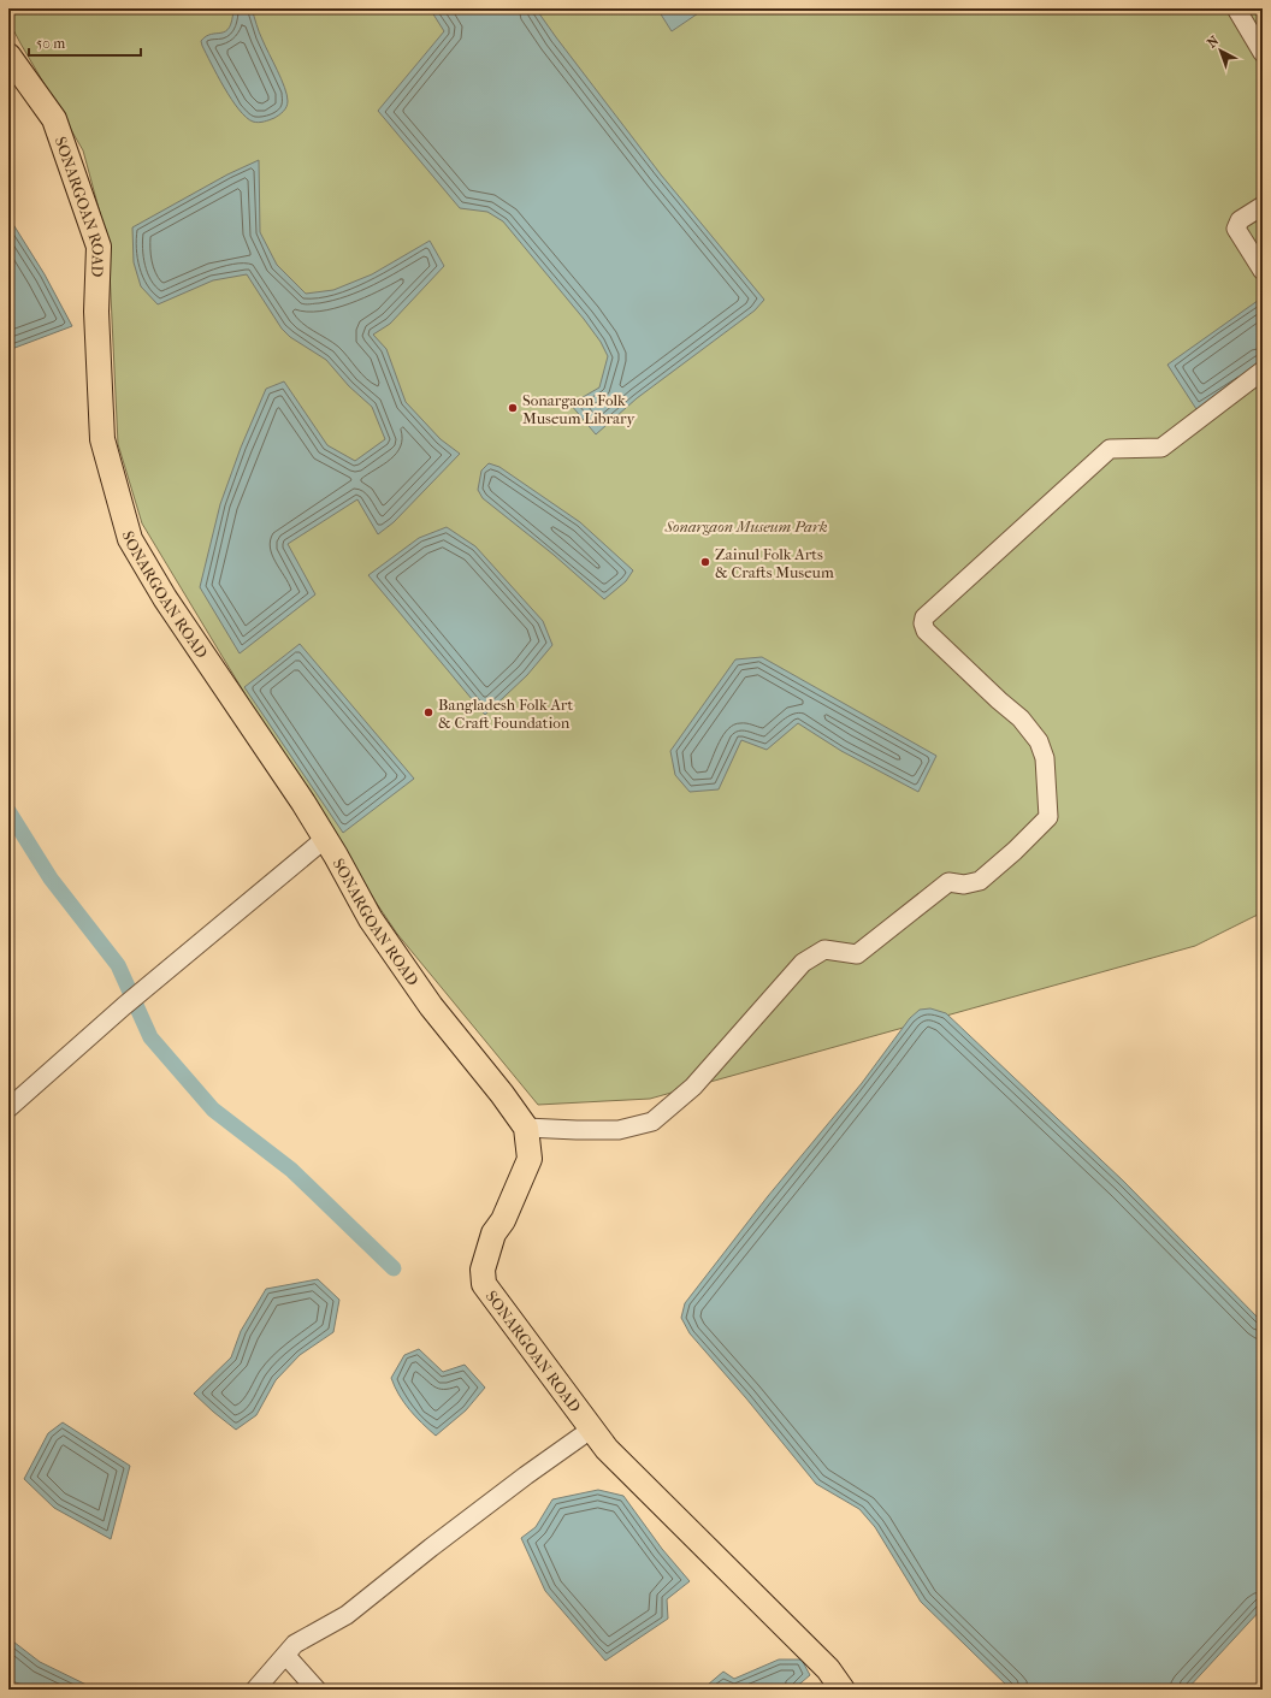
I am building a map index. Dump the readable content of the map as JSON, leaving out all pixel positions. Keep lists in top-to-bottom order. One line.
{"streets":{"main road":["SONARGOAN ROAD"]},"parks":["Sonargaon Museum Park"],"places":["Sonargaon Folk Museum Library","Zainul Folk Arts & Crafts Museum","Bangladesh Folk Art & Craft Foundation"],"scale_bar":"50 m","north":"top left"}
